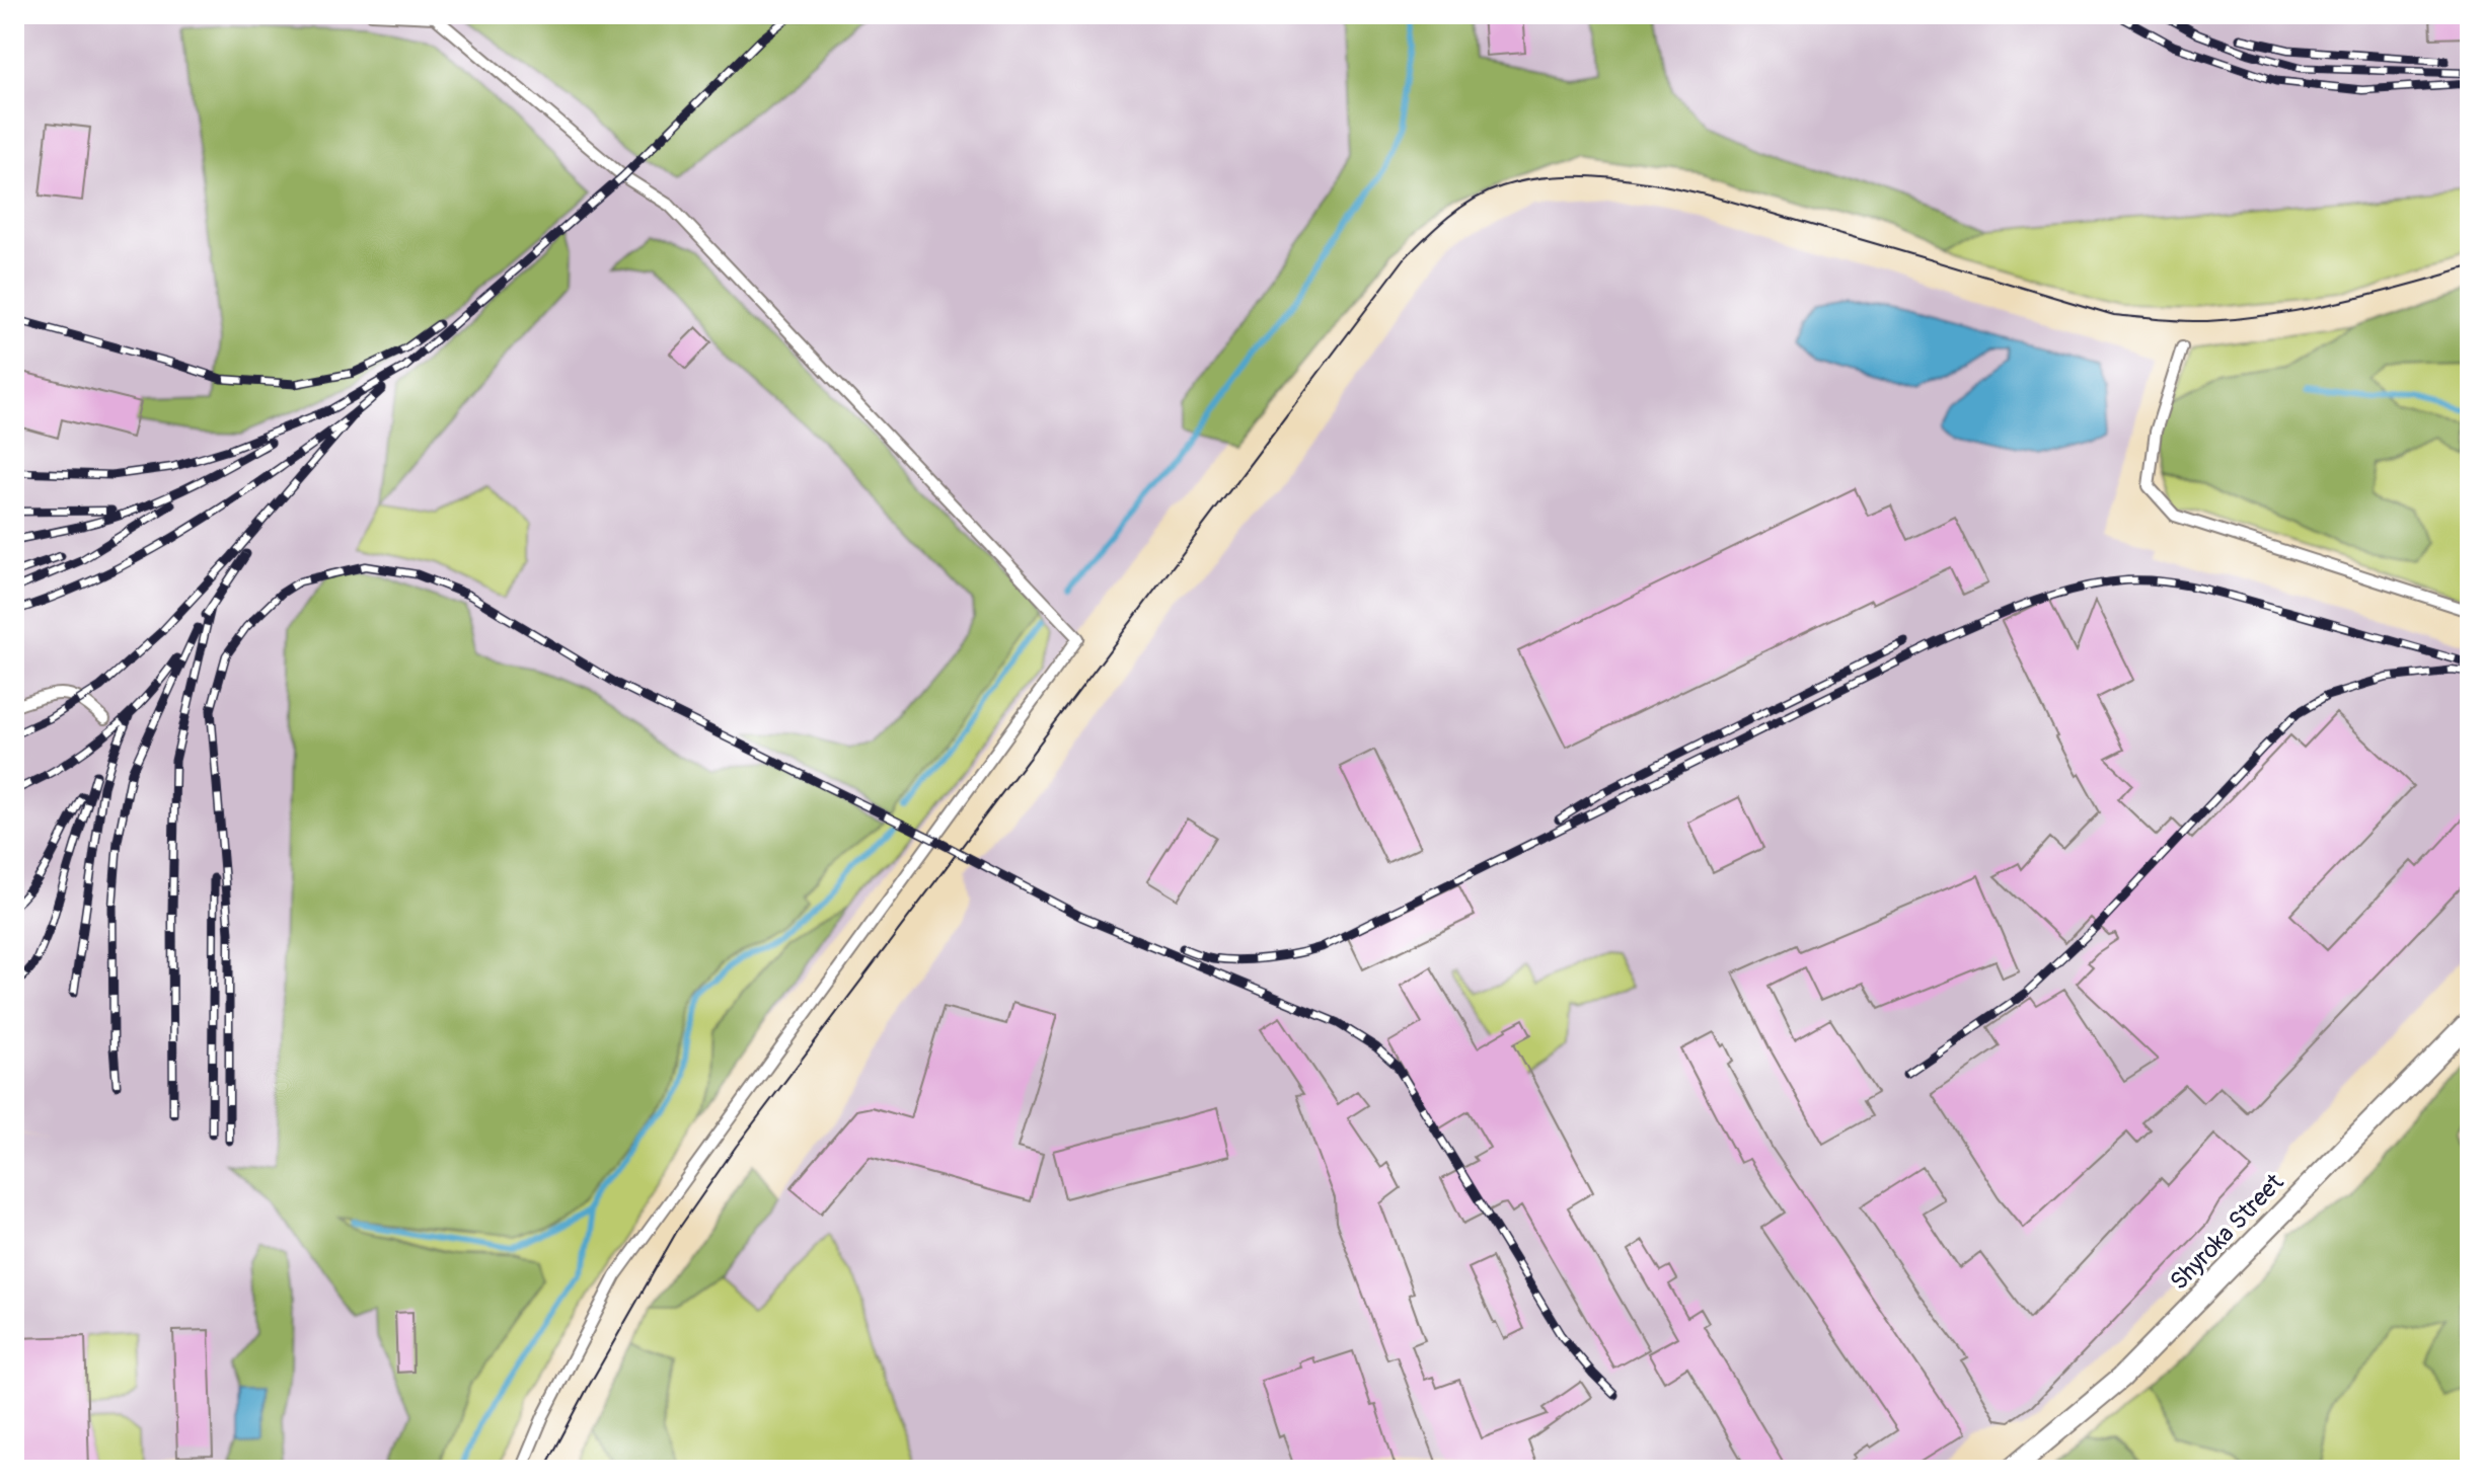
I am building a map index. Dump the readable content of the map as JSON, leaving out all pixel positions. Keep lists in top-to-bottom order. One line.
{"streets":{"street":["Shyroka Street"]}}
